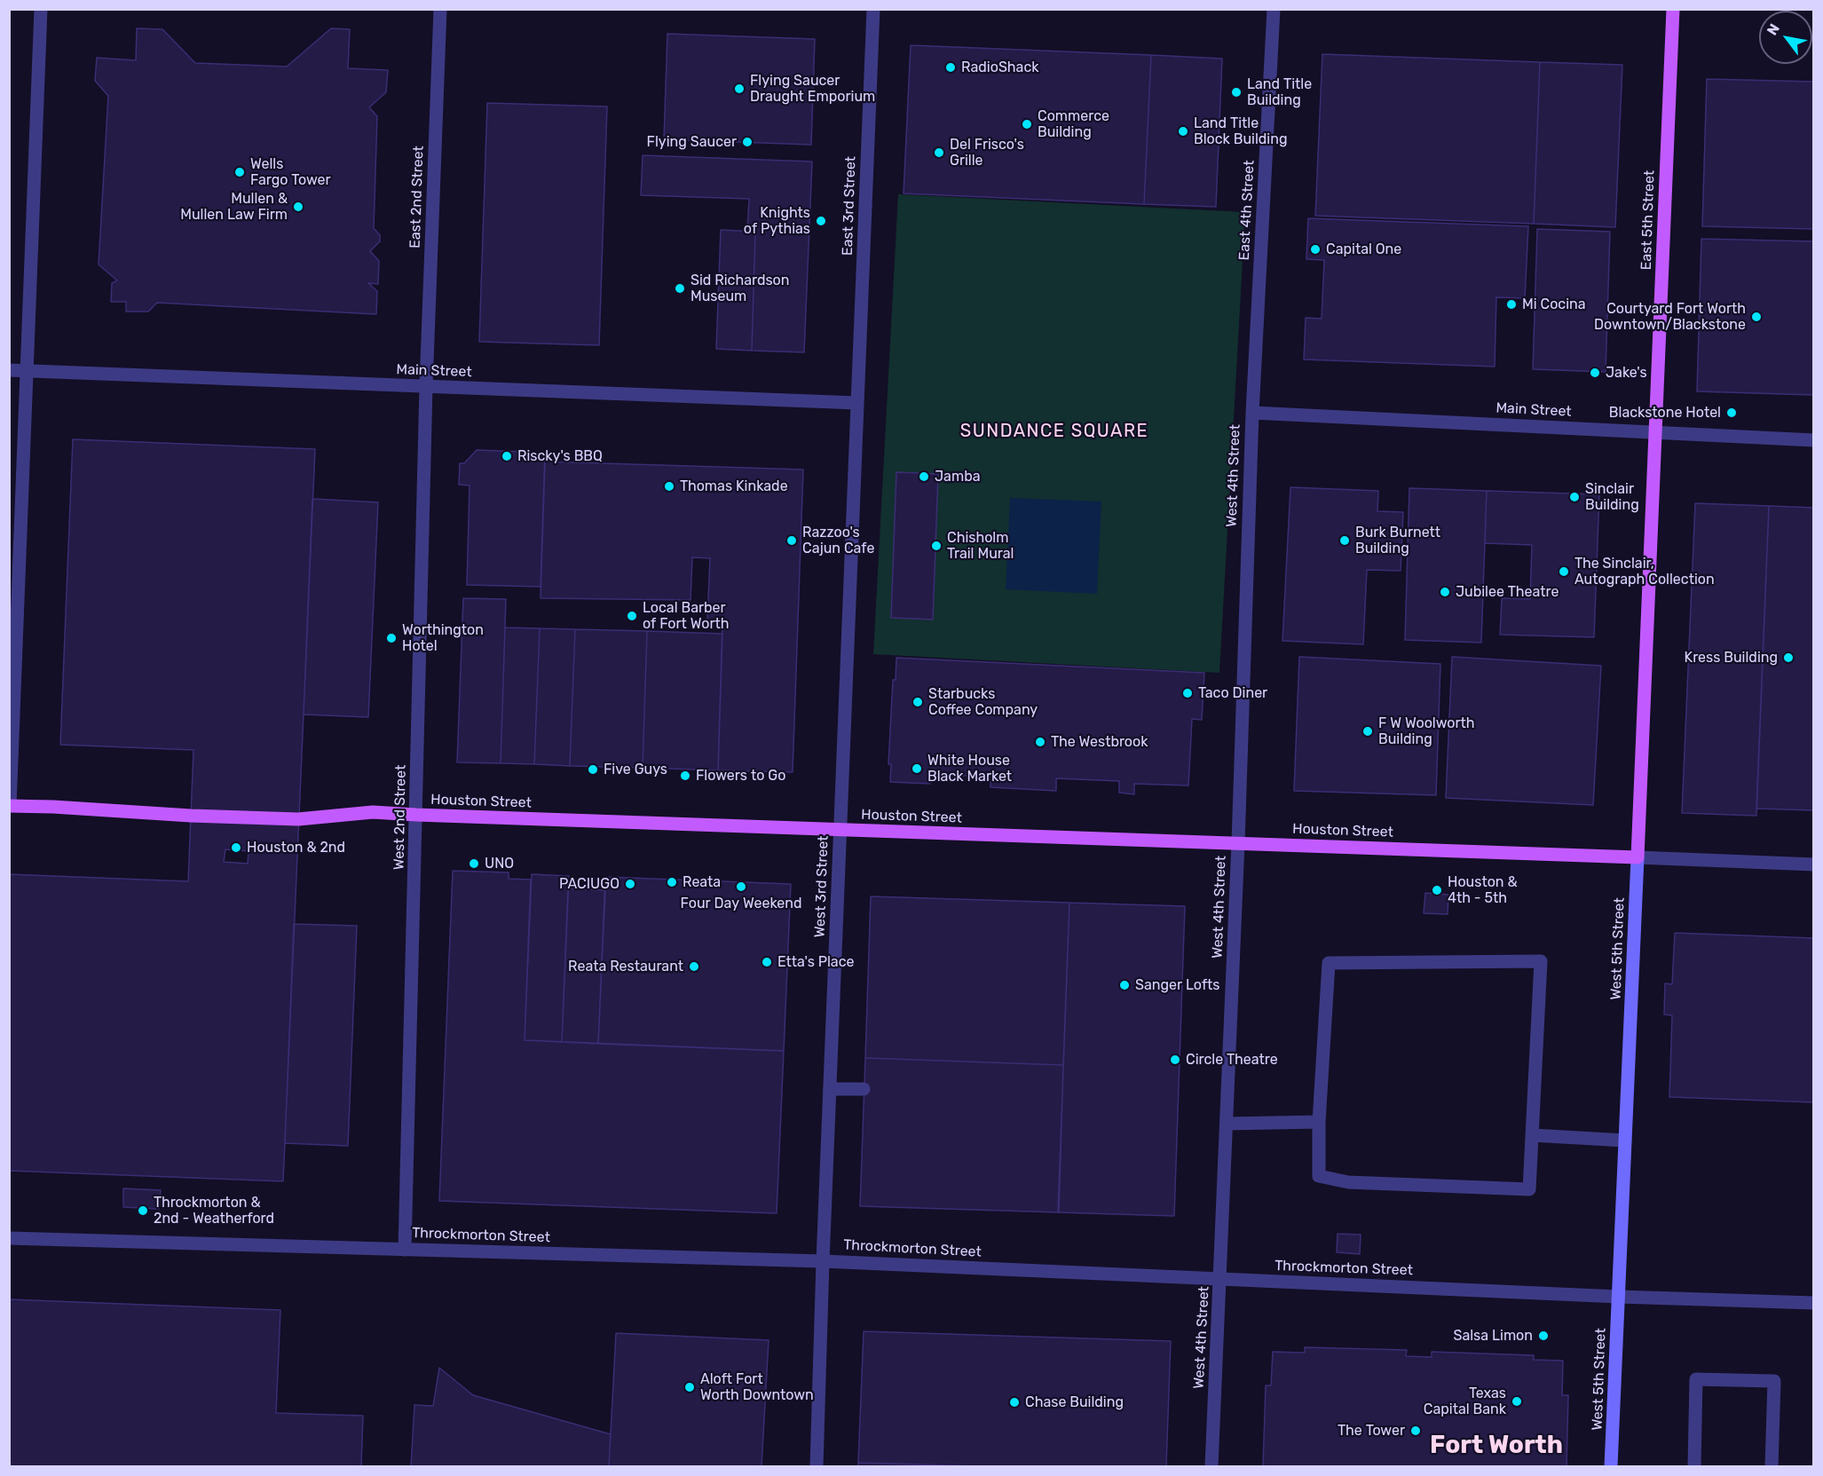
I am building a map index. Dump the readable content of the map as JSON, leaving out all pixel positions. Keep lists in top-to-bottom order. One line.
{"streets":{"main road":["East 5th Street","Houston Street","West 5th Street"],"street":["East 2nd Street","East 3rd Street","East 4th Street","Main Street","West 4th Street","West 2nd Street","West 3rd Street","Throckmorton Street"]},"crossings":[["East 2nd Street","Main Street"],["East 2nd Street","West 2nd Street"],["East 3rd Street","Main Street"],["East 3rd Street","West 3rd Street"],["East 4th Street","Main Street"],["East 4th Street","West 4th Street"],["East 5th Street","Main Street"],["East 5th Street","West 5th Street"],["Main Street","West 4th Street"],["Main Street","West 2nd Street"],["Main Street","West 3rd Street"],["Main Street","West 5th Street"],["West 4th Street","Houston Street"],["West 4th Street","Throckmorton Street"],["Houston Street","West 2nd Street"],["Houston Street","West 3rd Street"],["Houston Street","West 5th Street"],["West 2nd Street","Throckmorton Street"],["West 3rd Street","Throckmorton Street"],["West 5th Street","Throckmorton Street"]],"districts":["SUNDANCE SQUARE","Fort Worth"],"places":["RadioShack","Flying Saucer Draught Emporium","Land Title Building","Commerce Building","Land Title Block Building","Flying Saucer","Del Frisco's Grille","Wells Fargo Tower","Mullen & Mullen Law Firm","Knights of Pythias","Capital One","Sid Richardson Museum","Mi Cocina","Courtyard Fort Worth Downtown/Blackstone","Jake's","Blackstone Hotel","Riscky's BBQ","Jamba","Thomas Kinkade","Sinclair Building","Razzoo's Cajun Cafe","Burk Burnett Building","Chisholm Trail Mural","The Sinclair, Autograph Collection","Jubilee Theatre","Local Barber of Fort Worth","Worthington Hotel","Kress Building","Taco Diner","Starbucks Coffee Company","F W Woolworth Building","The Westbrook","White House Black Market","Five Guys","Flowers to Go","Houston & 2nd","UNO","Reata","PACIUGO","Four Day Weekend","Houston & 4th - 5th","Etta's Place","Reata Restaurant","Sanger Lofts","Circle Theatre","Throckmorton & 2nd - Weatherford","Salsa Limon","Aloft Fort Worth Downtown","Texas Capital Bank","Chase Building","The Tower"],"north":"top left"}
